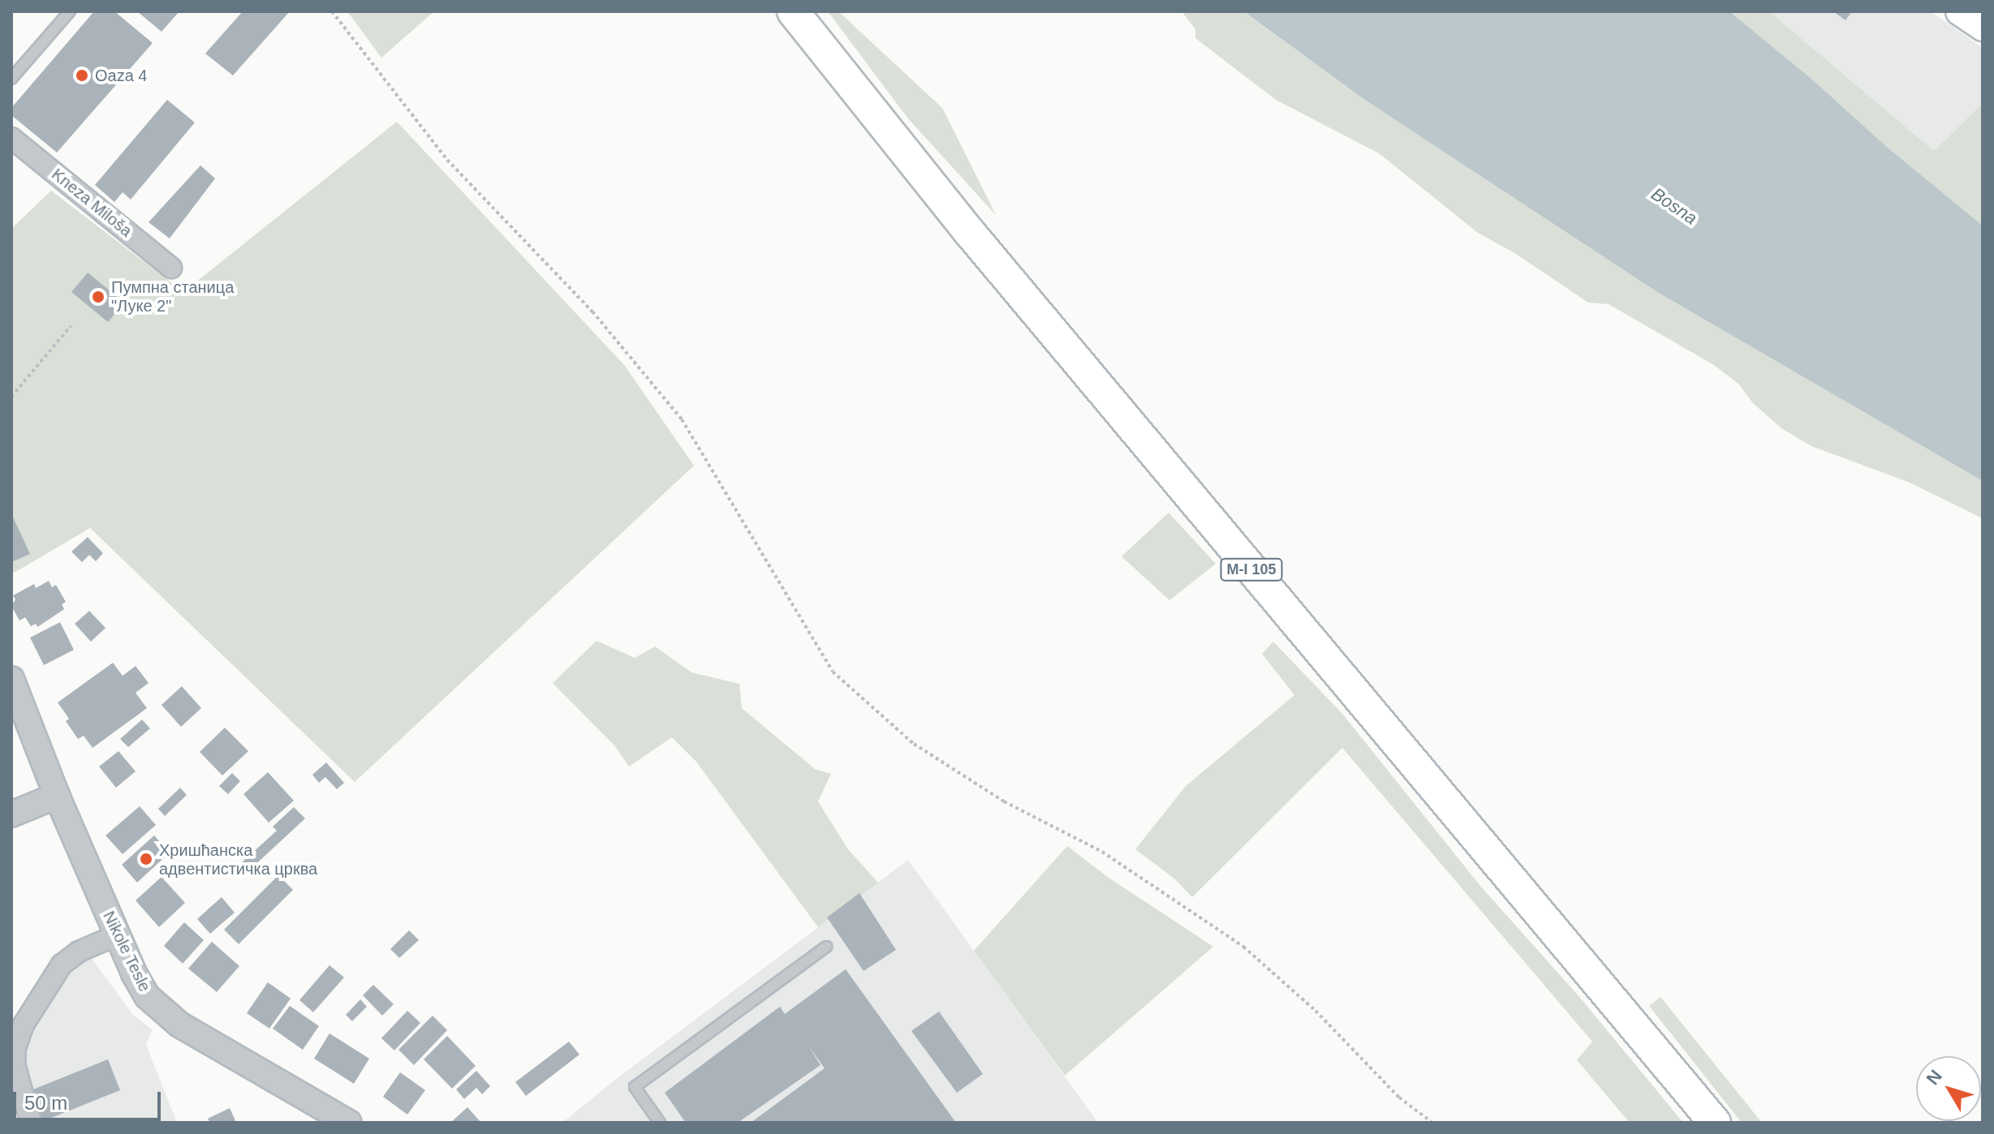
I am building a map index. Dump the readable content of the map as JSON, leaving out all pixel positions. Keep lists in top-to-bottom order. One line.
{"streets":{"main road":["M-I 105"],"street":["Kneza Miloša","Nikole Tesle"]},"water":["Bosna"],"places":["Oaza 4","Пумпна станица \"Луке 2\"","Хришћанска адвентистичка црква"],"scale_bar":"50 m","north":"top left"}
